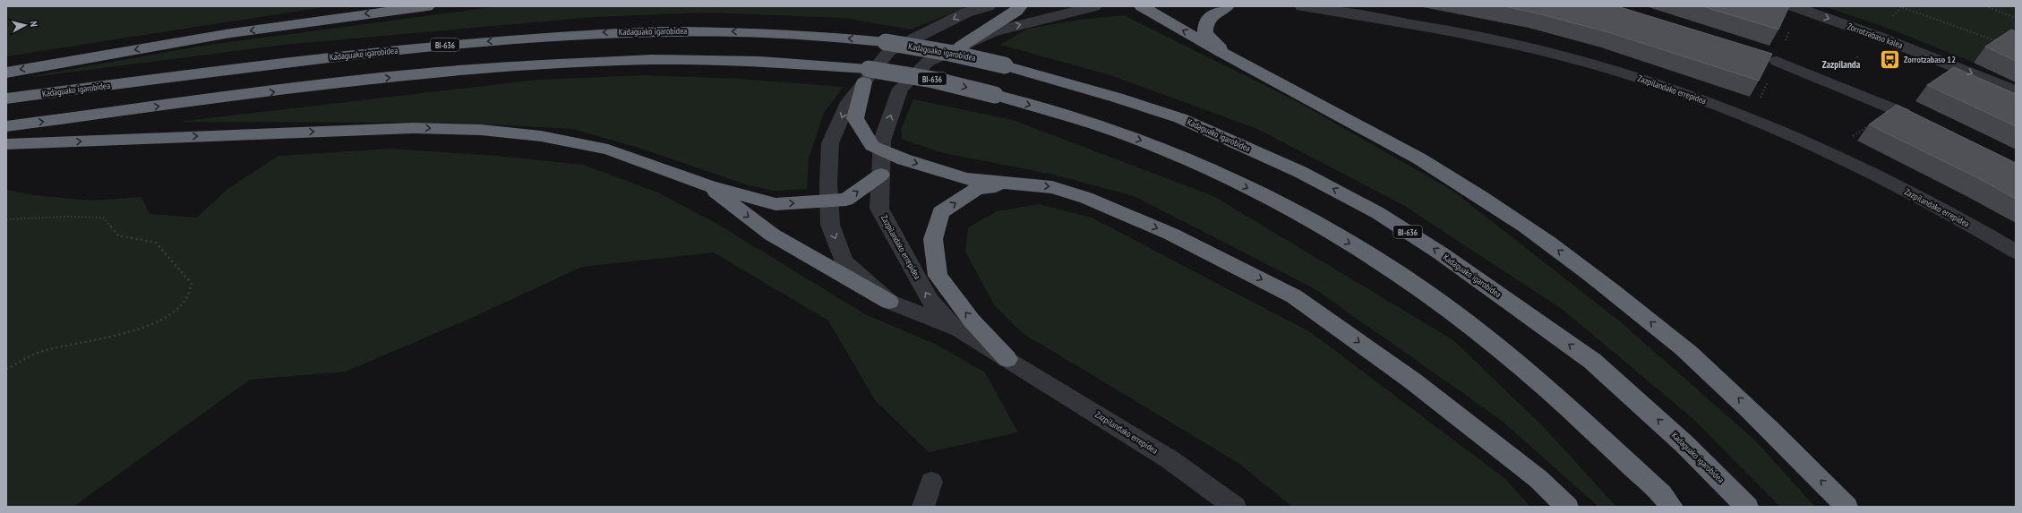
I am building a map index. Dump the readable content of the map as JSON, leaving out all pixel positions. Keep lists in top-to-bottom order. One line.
{"streets":{"highway":["Kadaguako igarobidea","BI-636"],"street":["Zorrotzabaso kalea","Zazpilandako errepidea"]},"crossings":[["BI-636","Zazpilandako errepidea"]],"districts":["Zazpilanda"],"places":{"bus stop":["Zorrotzabaso 12"]},"north":"right"}
